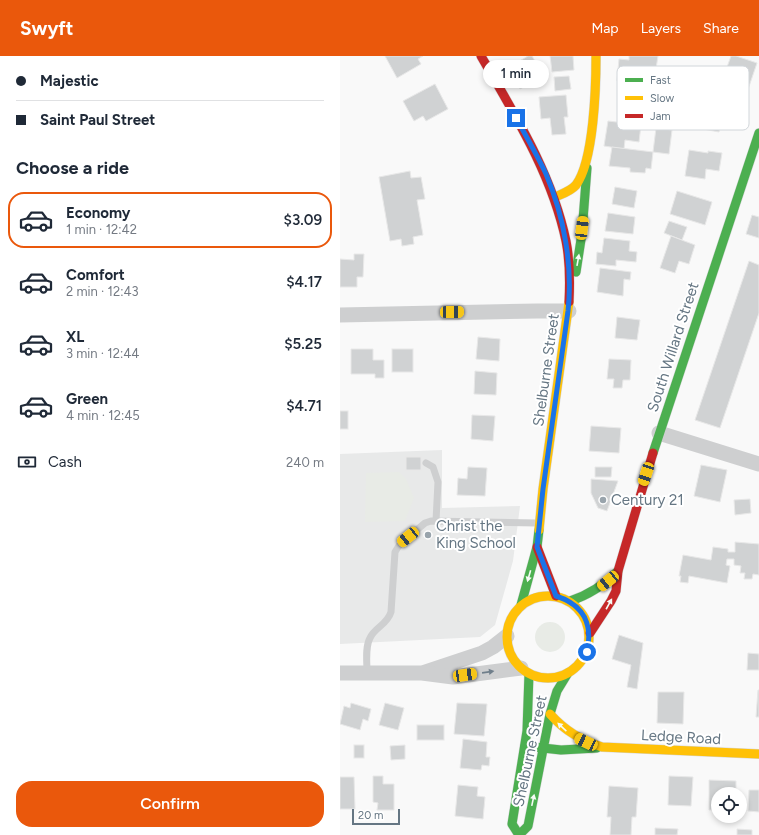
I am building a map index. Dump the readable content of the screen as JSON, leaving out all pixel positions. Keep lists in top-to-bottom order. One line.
{"streets":{"main road":["South Willard Street","Shelburne Street","Ledge Road"]},"crossings":[["South Willard Street","Shelburne Street"],["Shelburne Street","Ledge Road"]],"places":["Century 21","Christ the King School"],"legend":["Fast","Slow","Jam"],"scale_bar":"20 m","page":{"header":"Swyft","nav":["Map","Layers","Share"],"banner":["Majestic","Saint Paul Street"],"bubble":"1 min","heading":"Choose a ride","list":[{"name":"Economy","note":"1 min · 12:42","value":"$3.09"},{"name":"Comfort","note":"2 min · 12:43","value":"$4.17"},{"name":"XL","note":"3 min · 12:44","value":"$5.25"},{"name":"Green","note":"4 min · 12:45","value":"$4.71"}],"pay":["Cash","240 m"],"buttons":"Confirm","scale":"20 m"}}
